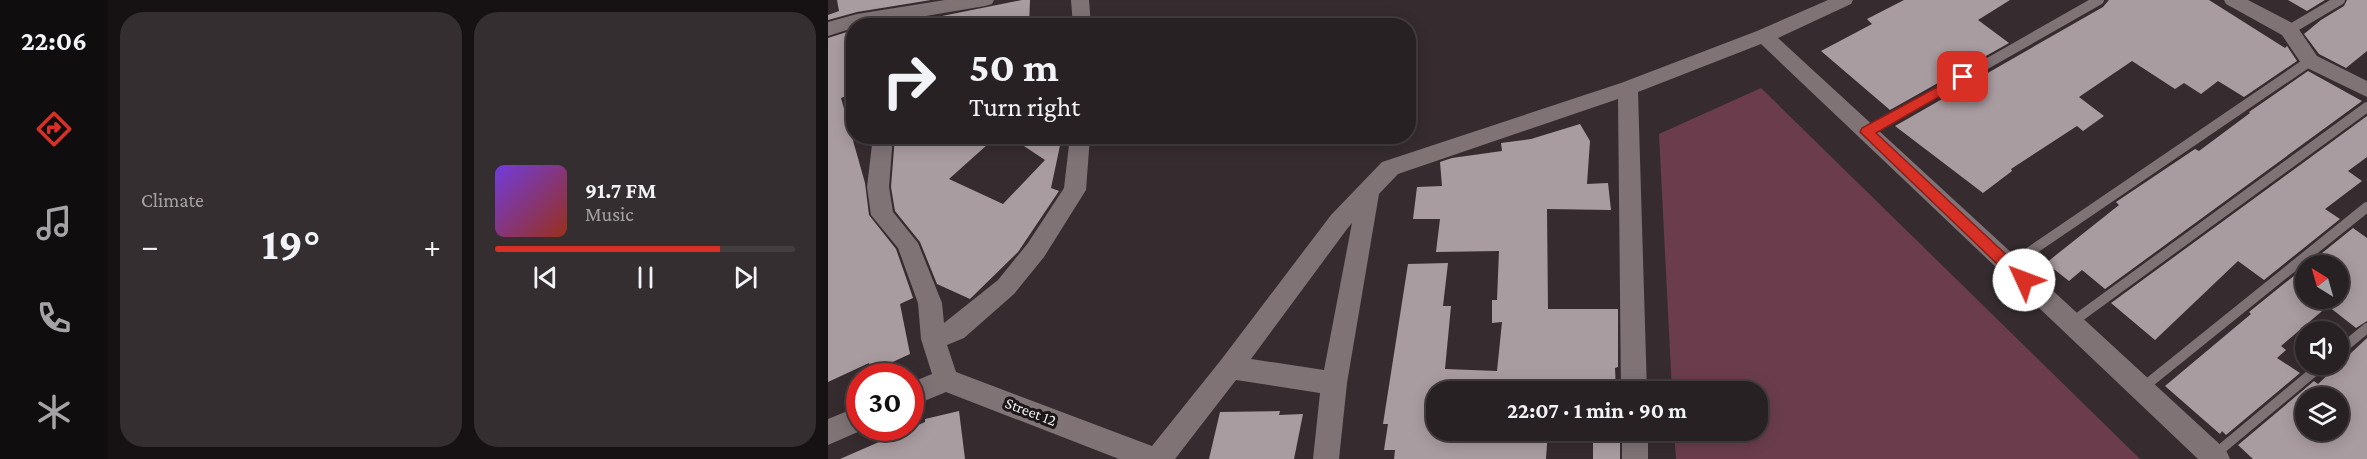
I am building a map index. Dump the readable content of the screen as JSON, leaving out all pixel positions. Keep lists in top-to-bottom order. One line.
{"streets":{"street":["Street 12"]},"north":"top left","page":{"tabs":"22:06","tile":"Climate","turn":["50 m","Turn right"],"song":["91.7 FM","Music"],"heat":["−","19°","+"],"limit":"30","trip":"22:07 · 1 min · 90 m"}}
